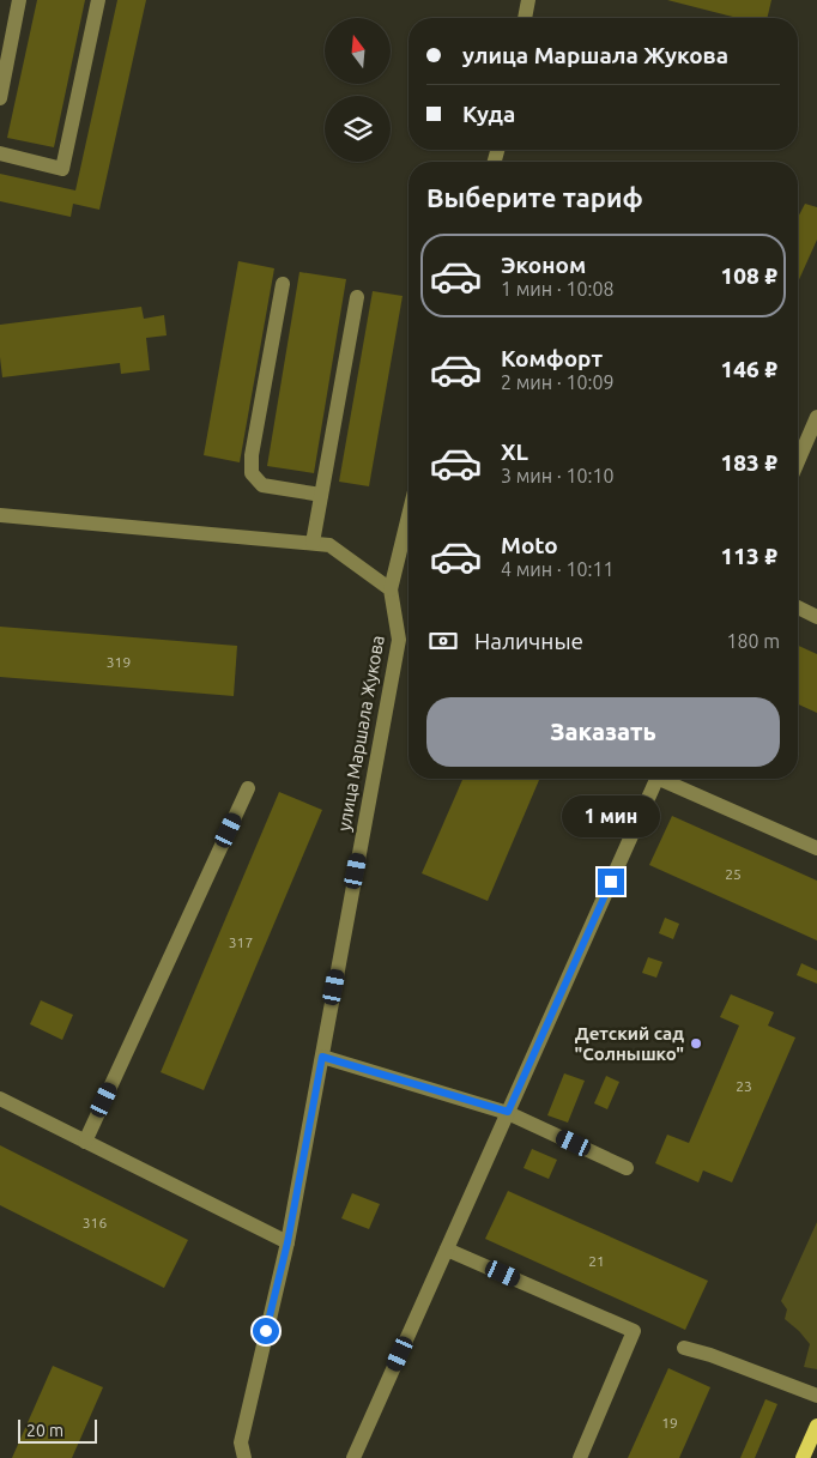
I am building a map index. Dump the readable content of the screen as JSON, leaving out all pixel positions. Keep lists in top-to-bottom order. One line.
{"streets":{"street":["улица Маршала Жукова"]},"places":["Детский сад \"Солнышко\""],"house_numbers":["319","25","317","23","316","21","19"],"scale_bar":"20 m","north":"top","page":{"banner":["улица Маршала Жукова","Куда"],"heading":"Выберите тариф","list":[{"name":"Эконом","note":"1 мин · 10:08","value":"108 ₽"},{"name":"Комфорт","note":"2 мин · 10:09","value":"146 ₽"},{"name":"XL","note":"3 мин · 10:10","value":"183 ₽"},{"name":"Moto","note":"4 мин · 10:11","value":"113 ₽"}],"pay":["Наличные","180 m"],"buttons":"Заказать","bubble":"1 мин","scale":"20 m"}}
